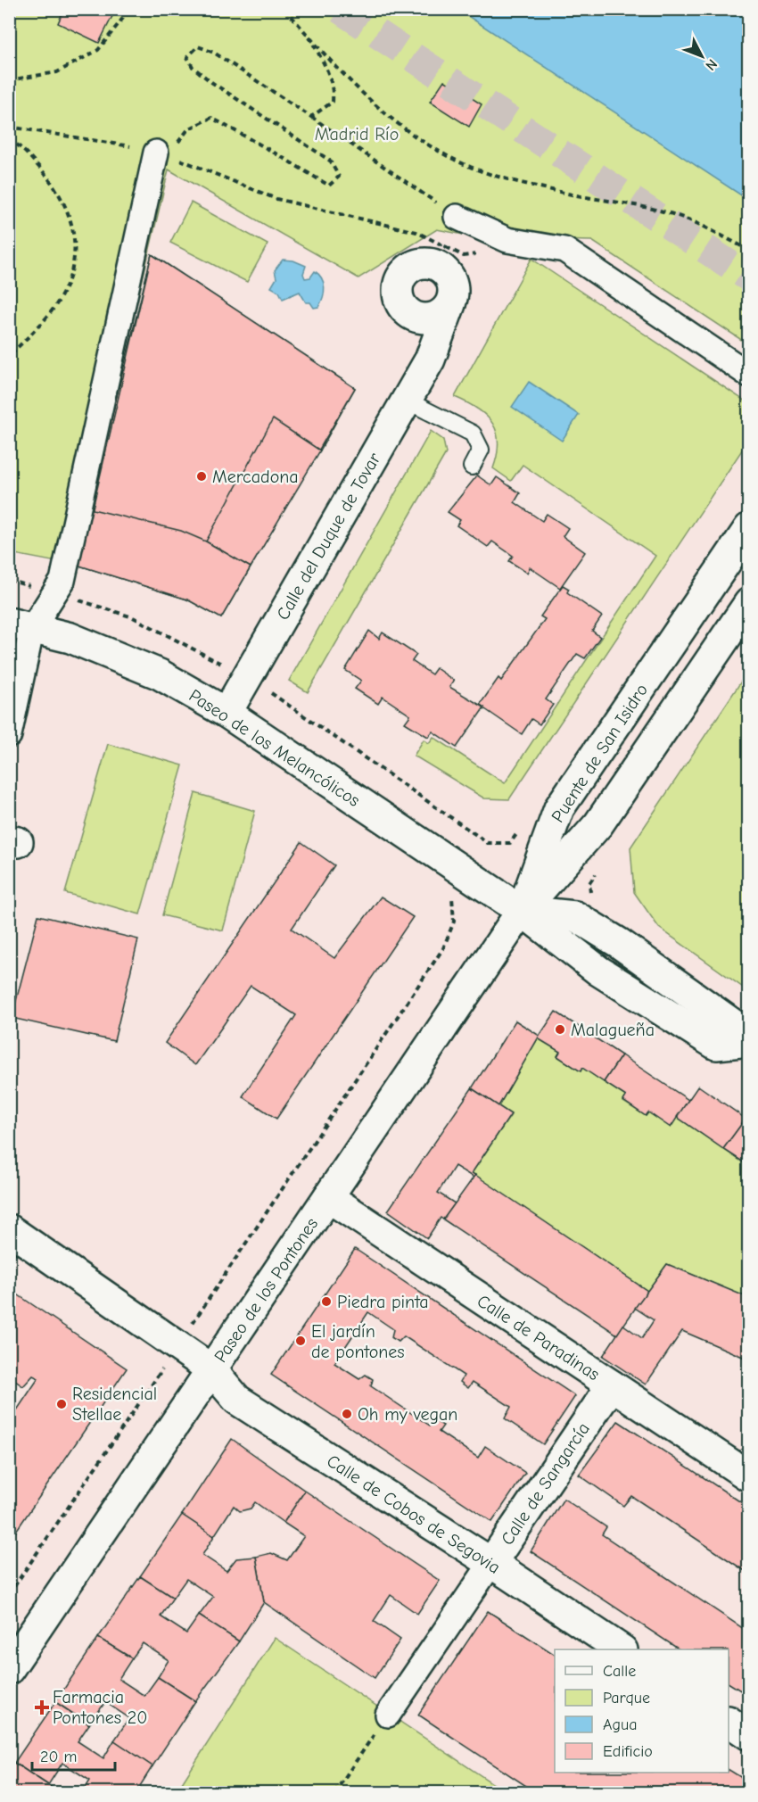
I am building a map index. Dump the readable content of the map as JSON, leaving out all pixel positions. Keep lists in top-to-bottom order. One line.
{"streets":{"street":["Calle del Duque de Tovar","Paseo de los Melancólicos","Puente de San Isidro","Paseo de los Pontones","Calle de Paradinas","Calle de Sangarcía","Calle de Cobos de Segovia"]},"crossings":[["Calle del Duque de Tovar","Paseo de los Melancólicos"],["Paseo de los Melancólicos","Puente de San Isidro"],["Paseo de los Melancólicos","Paseo de los Pontones"],["Puente de San Isidro","Paseo de los Pontones"],["Paseo de los Pontones","Calle de Paradinas"],["Paseo de los Pontones","Calle de Cobos de Segovia"],["Calle de Paradinas","Calle de Sangarcía"],["Calle de Sangarcía","Calle de Cobos de Segovia"]],"parks":["Madrid Río"],"places":{"other":["Mercadona","Malagueña","Piedra pinta","El jardín de pontones","Residencial Stellae","Oh my vegan"],"health":["Farmacia Pontones 20"]},"legend":["Calle","Parque","Agua","Edificio"],"scale_bar":"20 m","north":"bottom right"}
